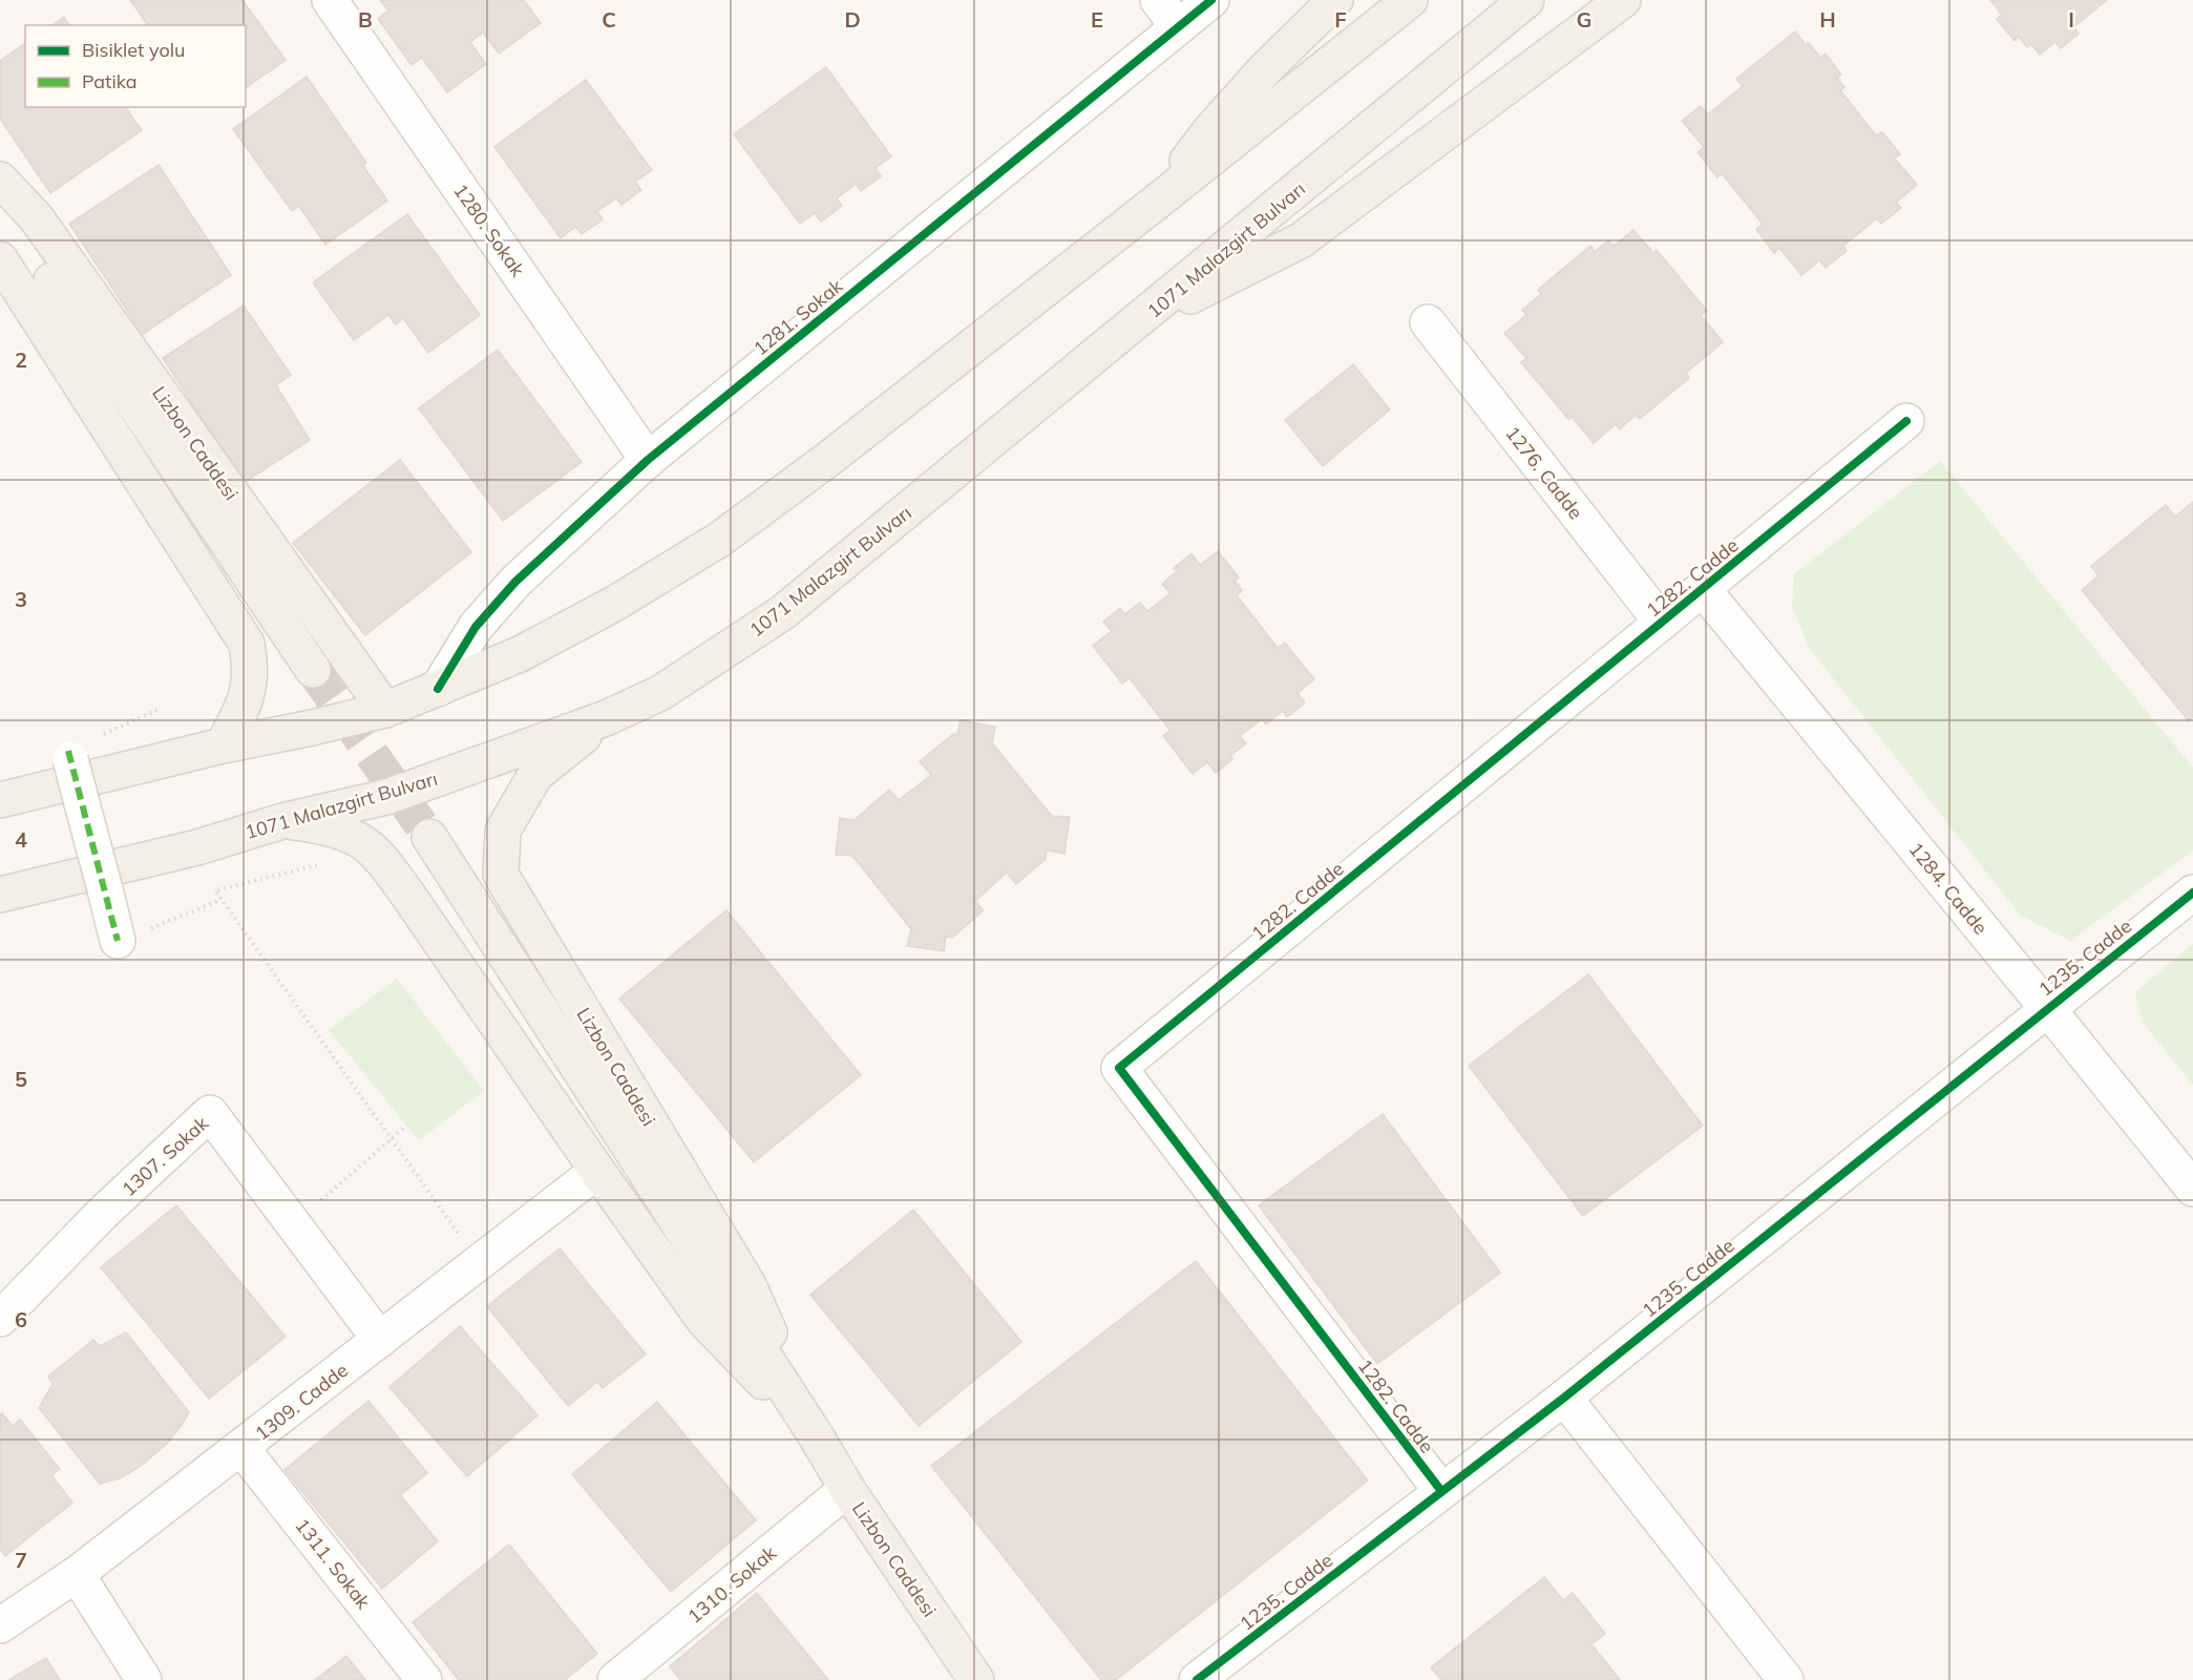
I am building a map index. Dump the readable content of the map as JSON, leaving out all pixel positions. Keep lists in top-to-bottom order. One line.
{"streets":{"main road":["1071 Malazgirt Bulvarı","Lizbon Caddesi"],"street":["1280. Sokak","1281. Sokak","1276. Cadde","1282. Cadde","1284. Cadde","1235. Cadde","1307. Sokak","1309. Cadde","1311. Sokak","1310. Sokak"]},"crossings":[["1280. Sokak","1281. Sokak"],["1071 Malazgirt Bulvarı","Lizbon Caddesi"],["Lizbon Caddesi","1309. Cadde"],["Lizbon Caddesi","1310. Sokak"],["1276. Cadde","1282. Cadde"],["1282. Cadde","1284. Cadde"],["1282. Cadde","1235. Cadde"],["1284. Cadde","1235. Cadde"],["1307. Sokak","1309. Cadde"],["1309. Cadde","1311. Sokak"]],"legend":["Bisiklet yolu","Patika"],"grid":{"columns":["B","C","D","E","F","G","H","I"],"rows":["2","3","4","5","6","7"]}}
